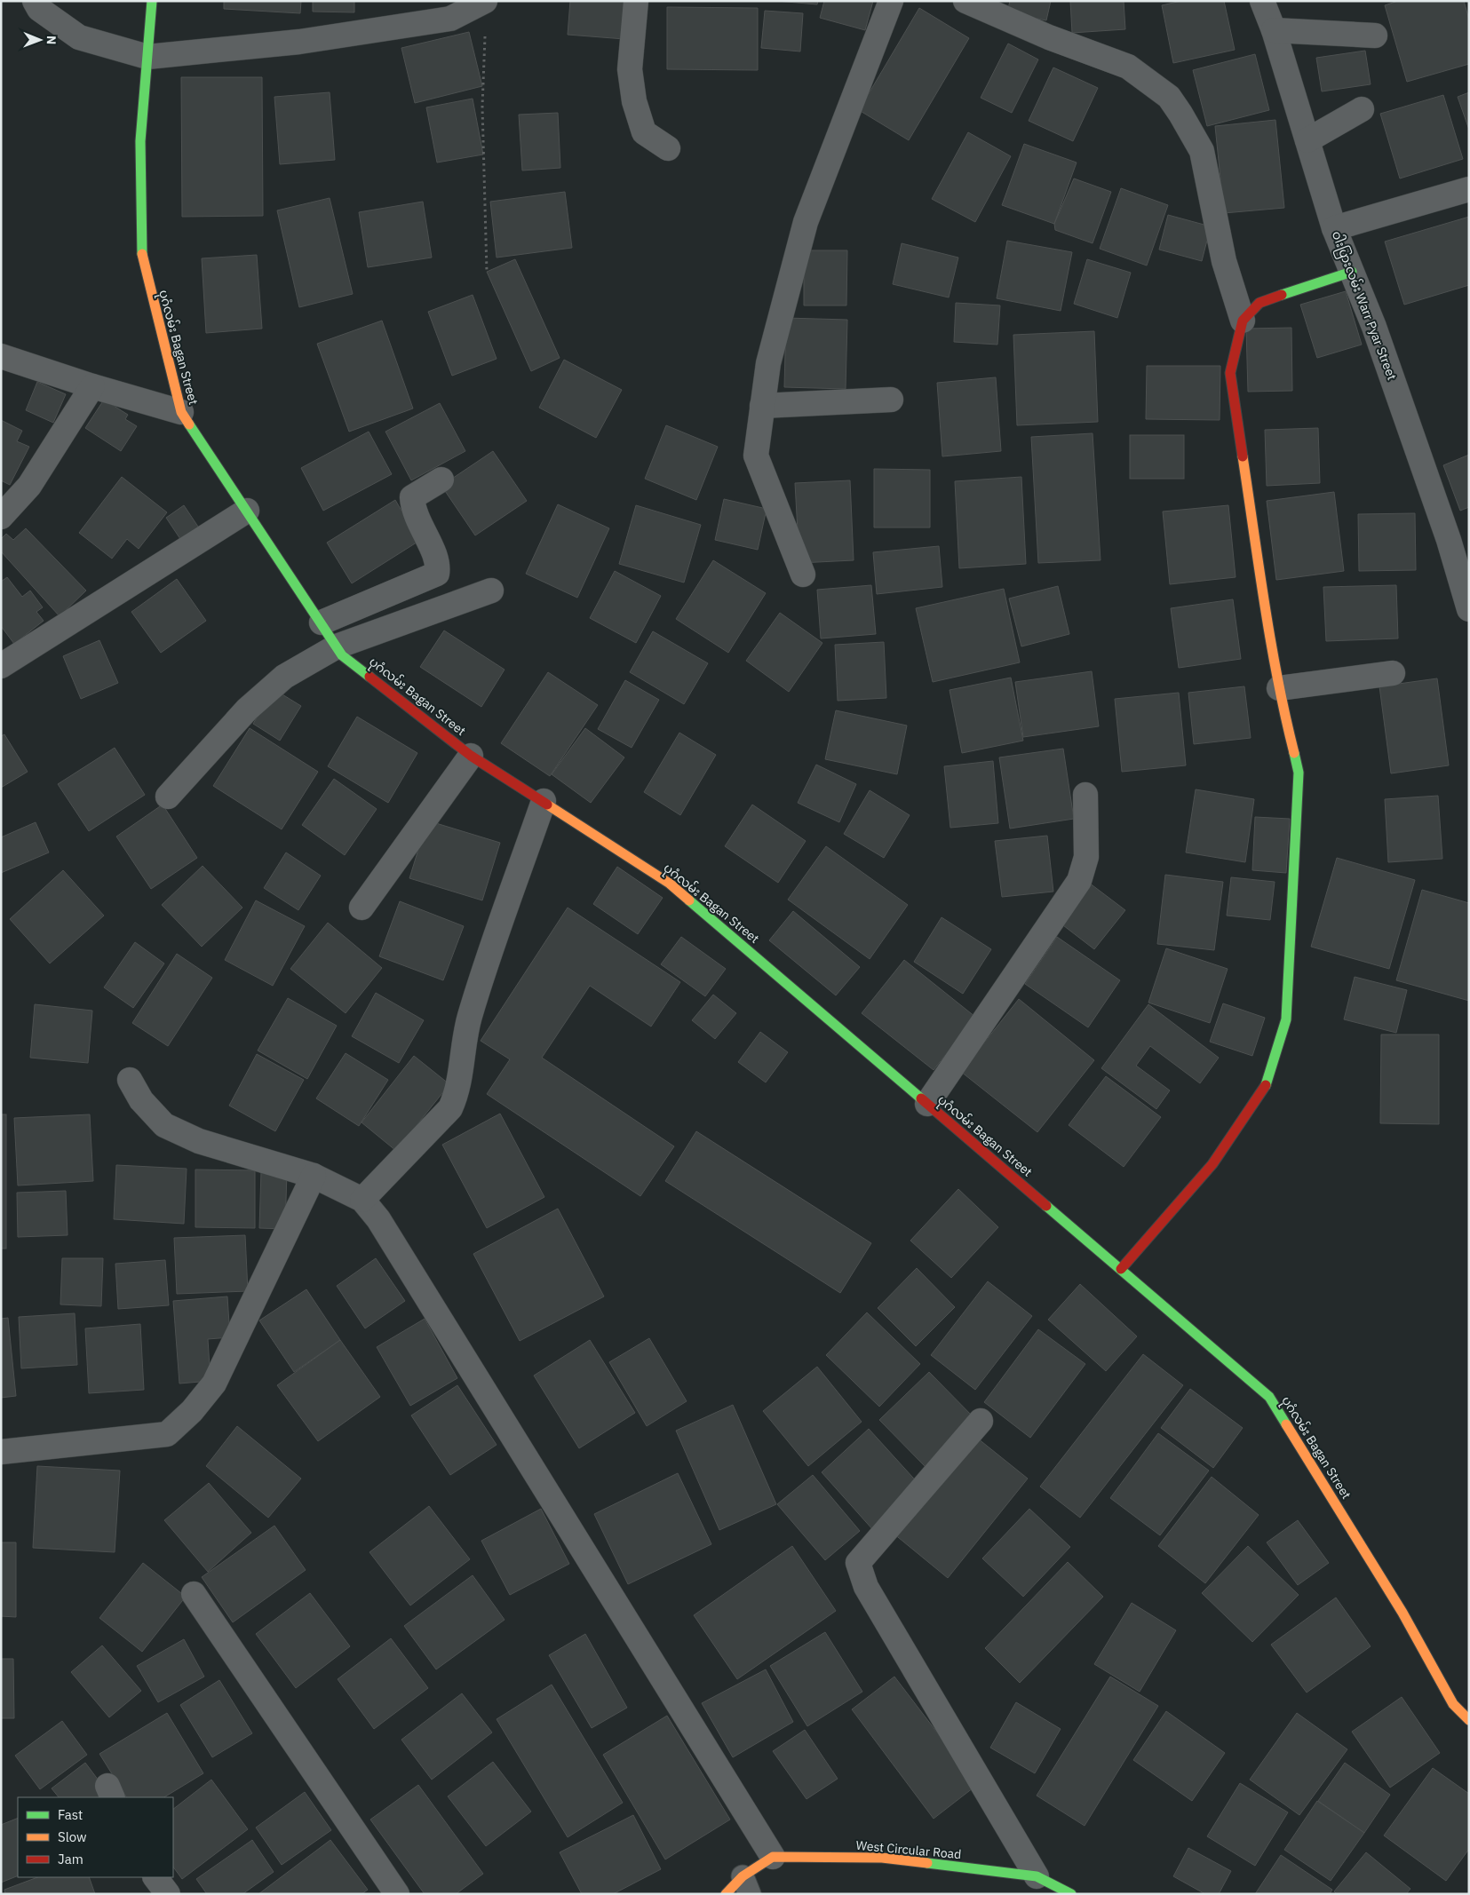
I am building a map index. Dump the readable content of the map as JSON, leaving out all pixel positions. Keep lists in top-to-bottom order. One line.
{"streets":{"street":["ဝါးပြားလမ်း Warr Pyar Street","ပုဂံလမ်း Bagan Street","West Circular Road"]},"legend":["Fast","Slow","Jam"],"north":"right"}
